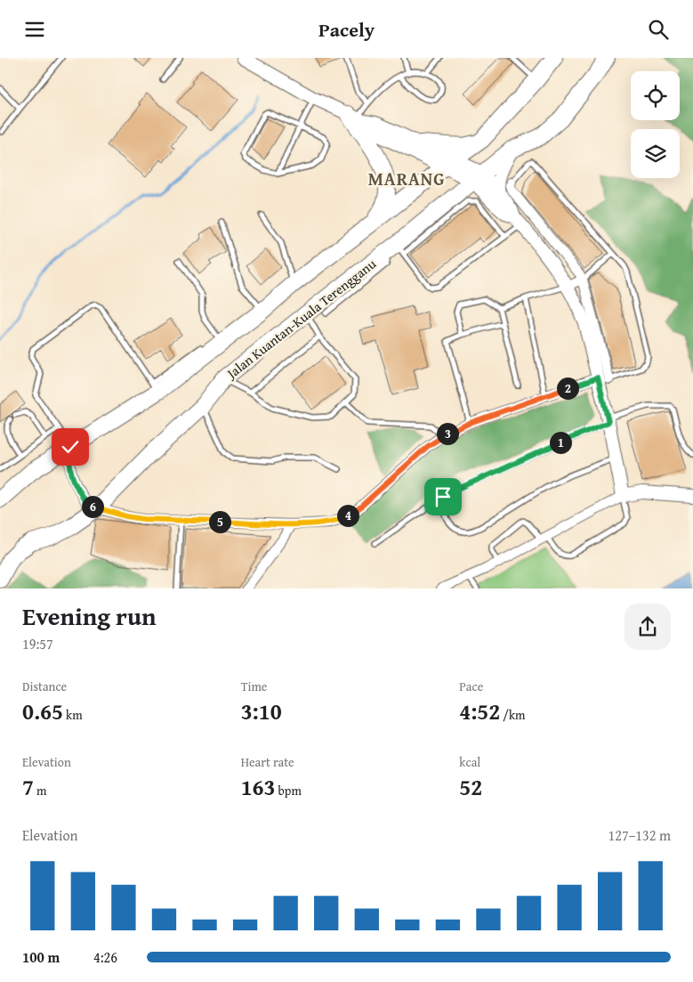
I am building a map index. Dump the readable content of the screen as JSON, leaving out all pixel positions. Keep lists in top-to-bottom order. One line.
{"streets":{"highway":["Jalan Kuantan-Kuala Terengganu"]},"districts":["MARANG"],"page":{"header":"Pacely","pins":["2","3","1","6","4","5"],"heading":["Evening run","19:57"],"stats":[["Distance","0.65 km"],["Time","3:10"],["Pace","4:52 /km"],["Elevation","7 m"],["Heart rate","163 bpm"],["kcal","52"]],"chart":["Elevation","127–132 m"],"list":[{"name":"100 m","note":"4:26"}]}}
